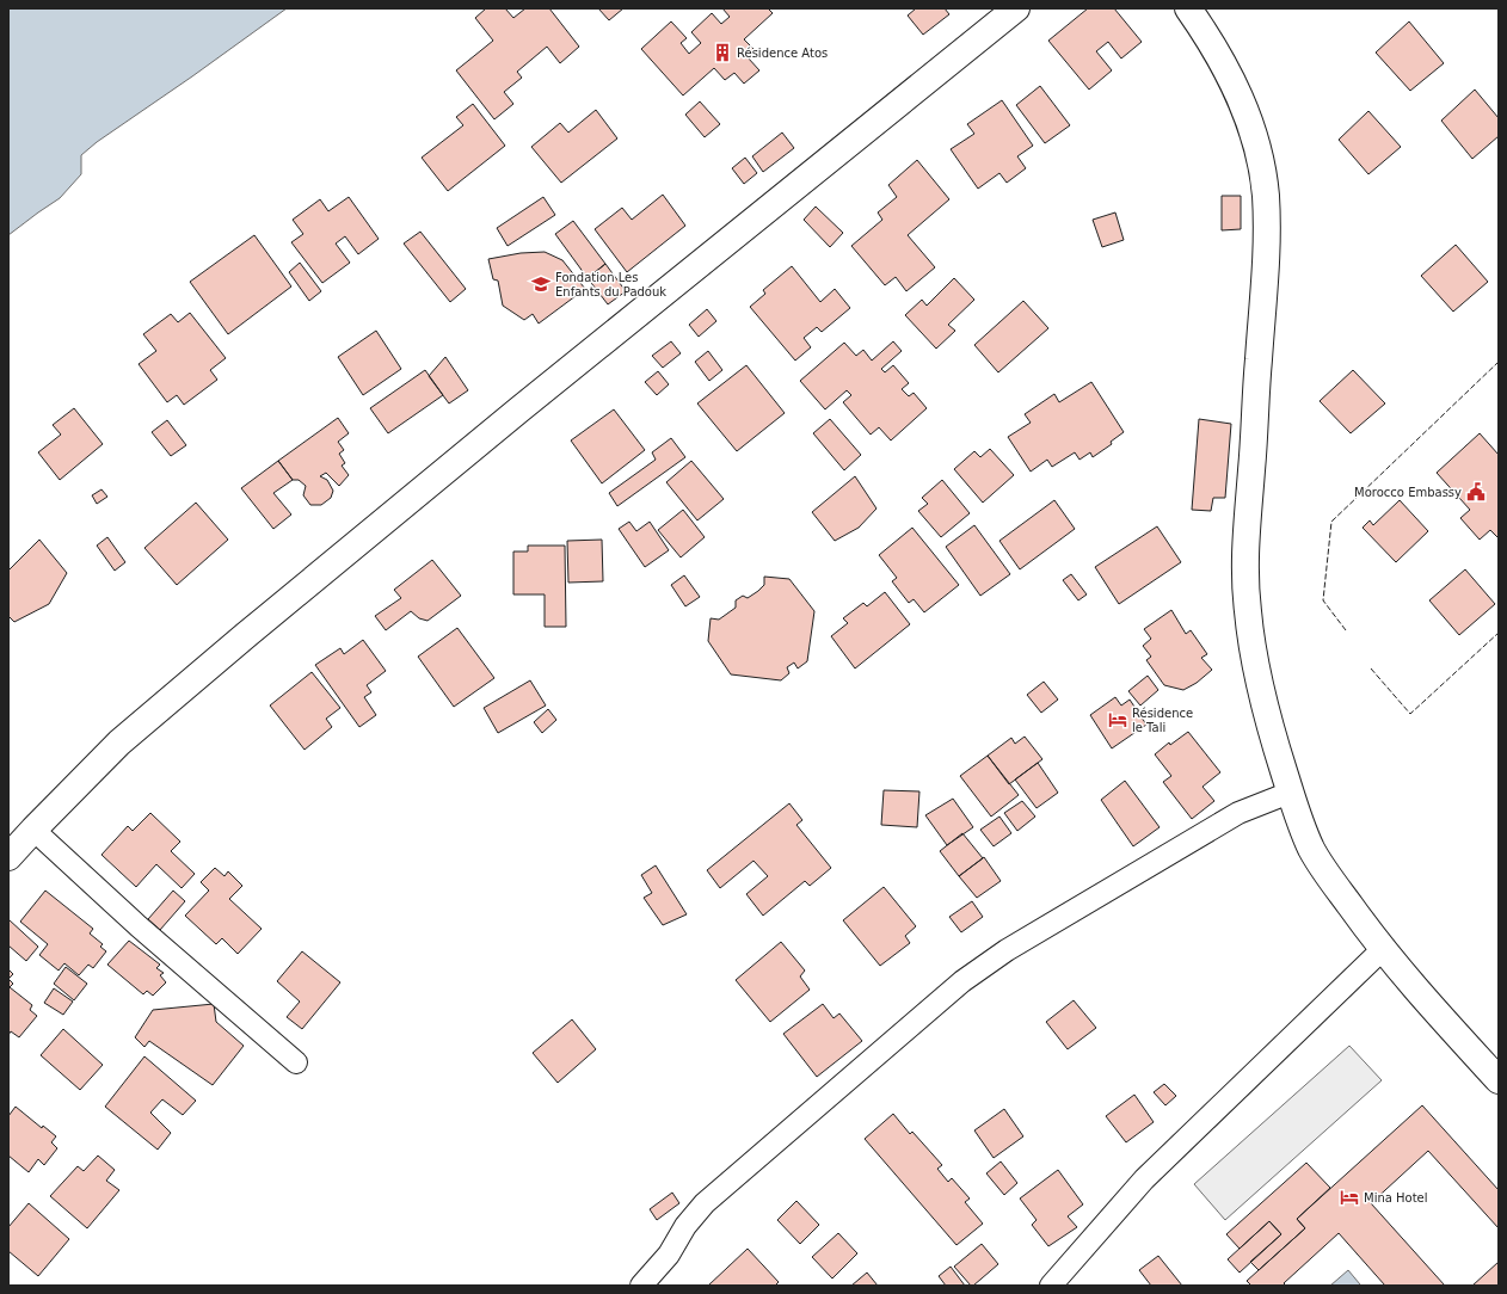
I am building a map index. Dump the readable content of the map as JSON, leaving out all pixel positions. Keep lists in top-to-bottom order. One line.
{"places":{"building":["Résidence Atos"],"school or university":["Fondation Les Enfants du Padouk"],"public building":["Morocco Embassy"],"hotel":["Résidence le Tali","Mina Hotel"]}}
